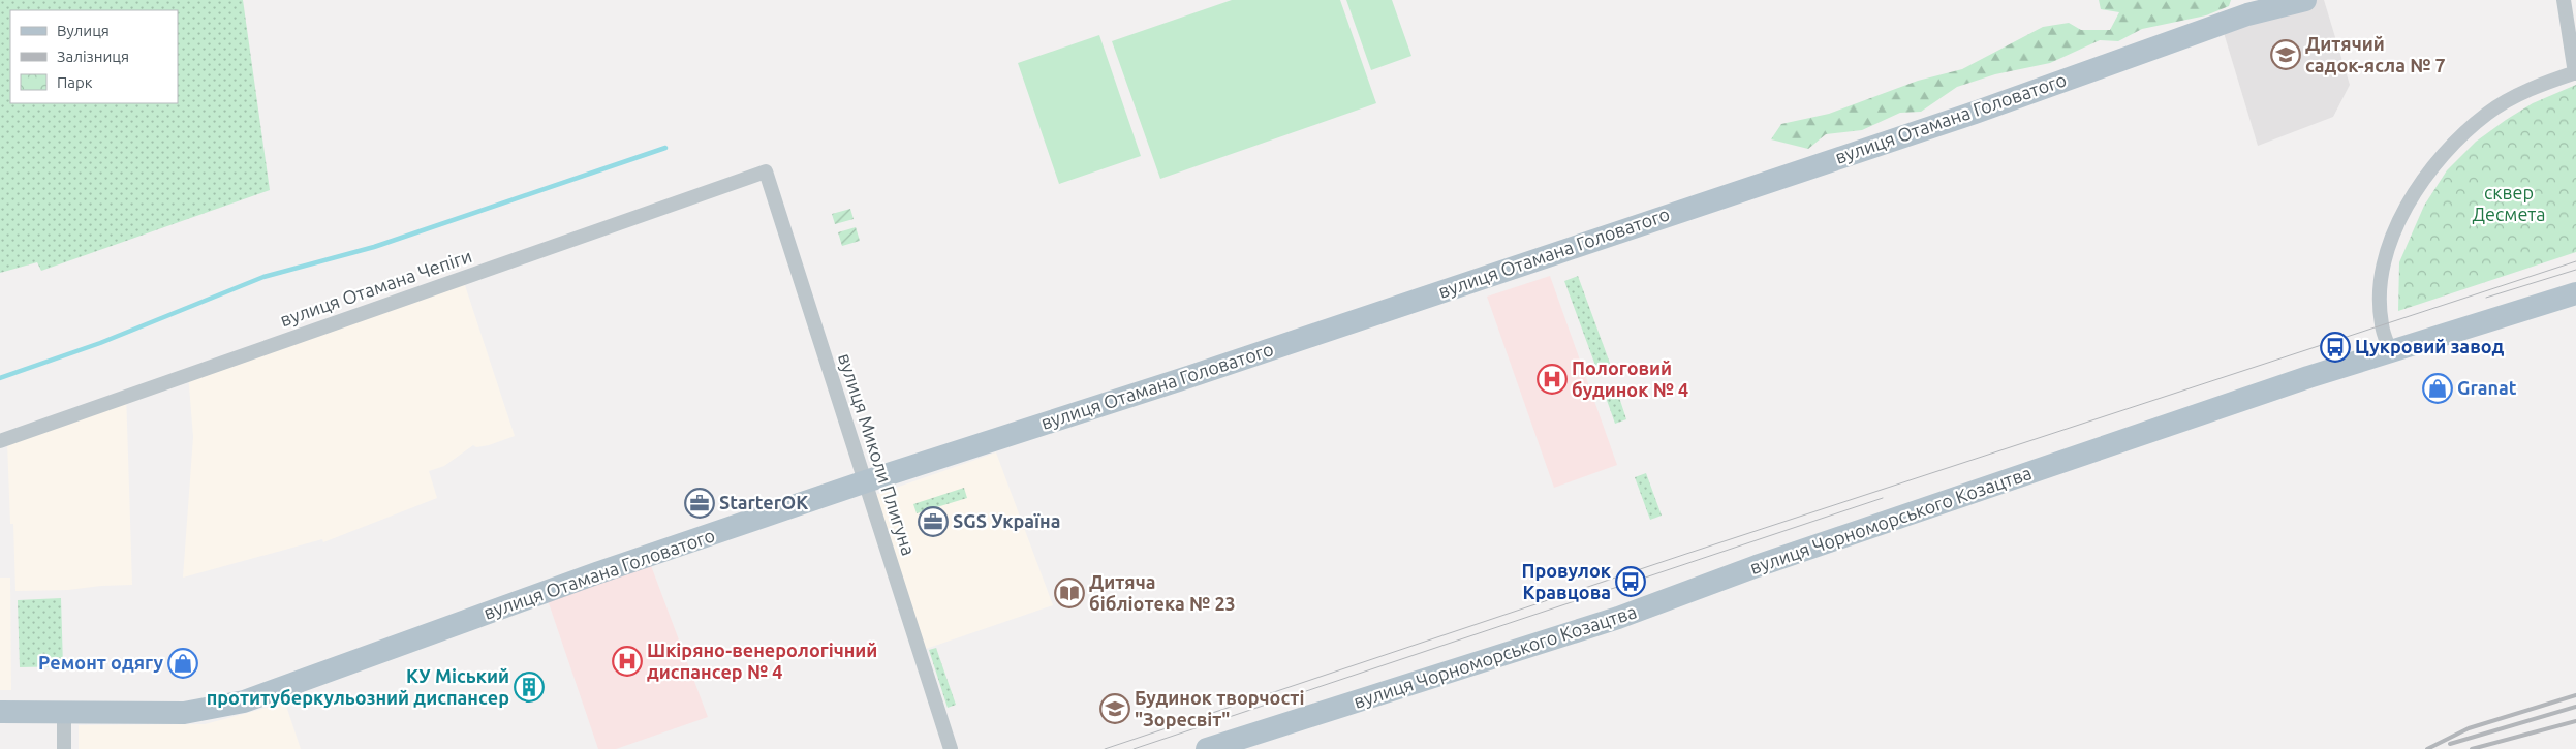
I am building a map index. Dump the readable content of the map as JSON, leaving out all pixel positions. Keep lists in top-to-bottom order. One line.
{"streets":{"main road":["вулиця Отамана Головатого","вулиця Чорноморського Козацтва"],"street":["вулиця Отамана Чепіги","вулиця Миколи Плигуна"]},"crossings":[["вулиця Отамана Головатого","вулиця Миколи Плигуна"],["вулиця Отамана Чепіги","вулиця Миколи Плигуна"]],"parks":["сквер Десмета"],"places":{"school or university":["Дитячий садок-ясла № 7","Будинок творчості \"Зоресвіт\""],"bus stop":["Цукровий завод","Провулок Кравцова"],"hospital":["Пологовий будинок № 4","Шкіряно-венерологічний диспансер № 4"],"shop":["Granat","Ремонт одягу"],"office":["StarterOK","SGS Україна"],"library":["Дитяча бібліотека № 23"],"building":["КУ Міський протитуберкульозний диспансер"]},"legend":["Вулиця","Залізниця","Парк"]}
